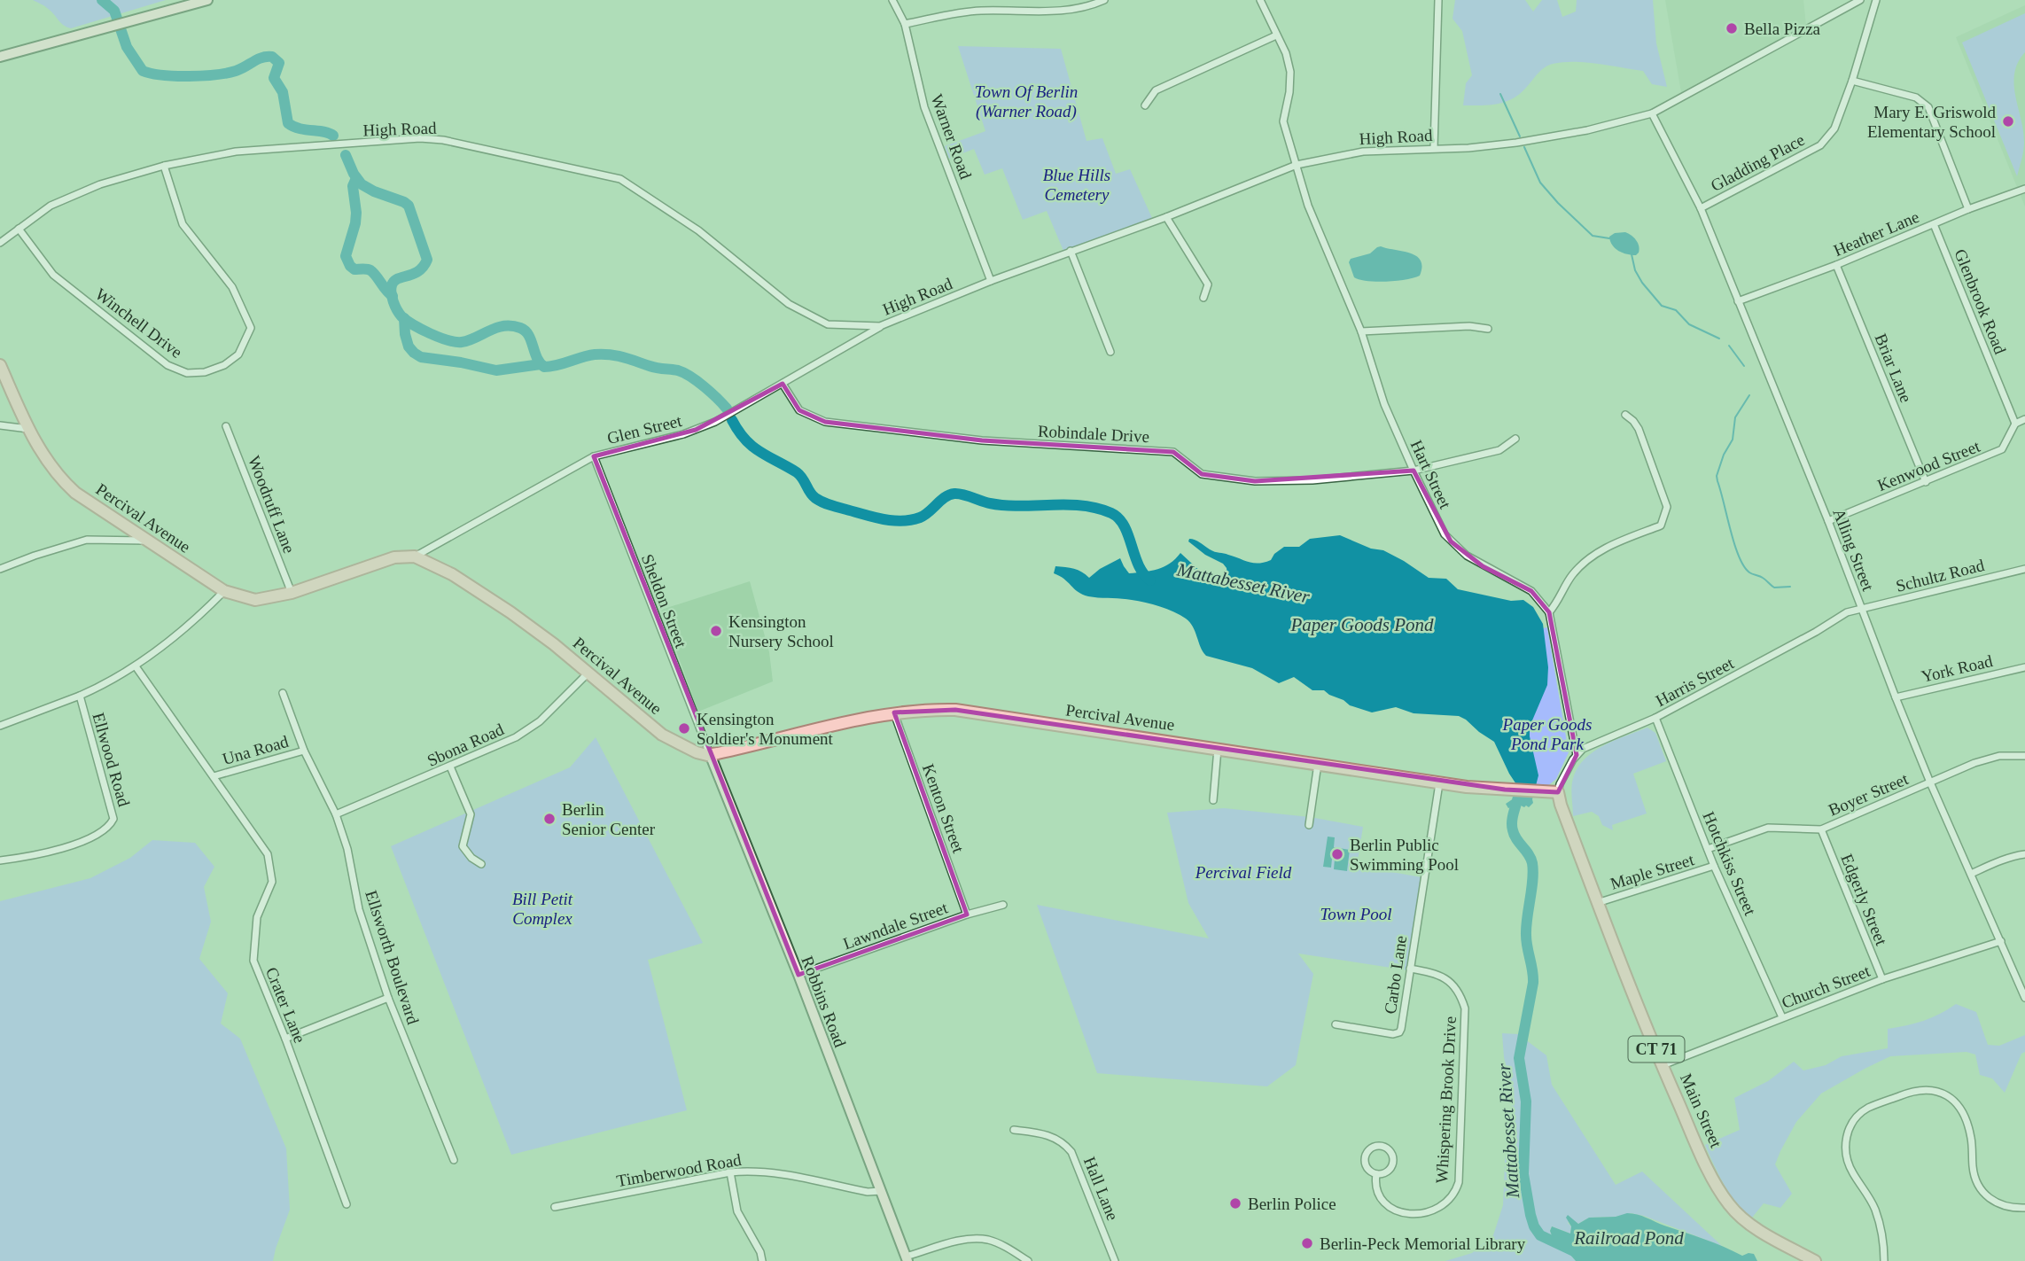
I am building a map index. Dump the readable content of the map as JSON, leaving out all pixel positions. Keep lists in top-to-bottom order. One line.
{"streets":{"main road":["Percival Avenue","CT 71","Main Street"],"street":["High Road","Warner Road","Gladding Place","Heather Lane","Glenbrook Road","Winchell Drive","Briar Lane","Glen Street","Robindale Drive","Kenwood Street","Hart Street","Woodruff Lane","Alling Street","Schultz Road","Sheldon Street","York Road","Harris Street","Sbona Road","Una Road","Ellwood Road","Boyer Street","Kenton Street","Hotchkiss Street","Maple Street","Edgerly Street","Lawndale Street","Ellsworth Boulevard","Carbo Lane","Church Street","Robbins Road","Crater Lane","Whispering Brook Drive","Timberwood Road","Hall Lane"]},"crossings":[["High Road","Warner Road"],["High Road","Winchell Drive"],["High Road","Glen Street"],["High Road","Hart Street"],["High Road","Alling Street"],["Gladding Place","Alling Street"],["Heather Lane","Glenbrook Road"],["Heather Lane","Briar Lane"],["Heather Lane","Alling Street"],["Glenbrook Road","Kenwood Street"],["Briar Lane","Kenwood Street"],["Glen Street","Robindale Drive"],["Glen Street","Percival Avenue"],["Glen Street","Sheldon Street"],["Robindale Drive","Hart Street"],["Kenwood Street","Alling Street"],["Woodruff Lane","Percival Avenue"],["Percival Avenue","Sheldon Street"],["Percival Avenue","Harris Street"],["Percival Avenue","Sbona Road"],["Percival Avenue","Ellwood Road"],["Percival Avenue","Kenton Street"],["Percival Avenue","Carbo Lane"],["Percival Avenue","Robbins Road"],["Percival Avenue","Main Street"],["Alling Street","Schultz Road"],["Alling Street","York Road"],["Alling Street","Harris Street"],["Alling Street","Boyer Street"],["Alling Street","Church Street"],["Schultz Road","Harris Street"],["Sheldon Street","Robbins Road"],["Harris Street","Hotchkiss Street"],["Harris Street","Main Street"],["Sbona Road","Ellsworth Boulevard"],["Una Road","Ellsworth Boulevard"],["Una Road","Crater Lane"],["Ellwood Road","Crater Lane"],["Boyer Street","Hotchkiss Street"],["Boyer Street","Edgerly Street"],["Kenton Street","Lawndale Street"],["Hotchkiss Street","Maple Street"],["Hotchkiss Street","Church Street"],["Maple Street","Main Street"],["Edgerly Street","Church Street"],["Lawndale Street","Robbins Road"],["Carbo Lane","Whispering Brook Drive"],["Church Street","Main Street"],["Robbins Road","Timberwood Road"]],"water":["Mattabesset River","Paper Goods Pond","Railroad Pond"],"parks":["Town Of Berlin (Warner Road)","Blue Hills Cemetery","Paper Goods Pond Park","Percival Field","Bill Petit Complex","Town Pool"],"places":["Bella Pizza","Mary E. Griswold Elementary School","Kensington Nursery School","Kensington Soldier's Monument","Berlin Senior Center","Berlin Public Swimming Pool","Berlin Police","Berlin-Peck Memorial Library"]}
